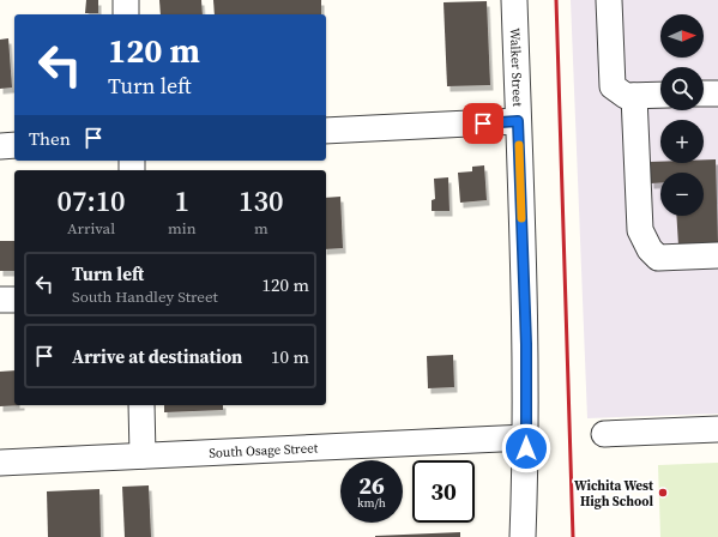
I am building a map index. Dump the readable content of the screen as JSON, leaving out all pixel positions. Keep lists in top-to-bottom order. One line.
{"streets":{"street":["Walker Street","South Osage Street"]},"crossings":[["Walker Street","South Osage Street"]],"places":["Wichita West High School"],"north":"right","page":{"map_buttons":["+","−"],"turn":["120 m","Turn left"],"then":"Then","eta":["07:10","Arrival","1","min","130","m"],"list":[{"name":"Turn left","note":"South Handley Street","value":"120 m"},{"name":"Arrive at destination","value":"10 m"}],"speed":"26 km/h","limit":"30"}}
